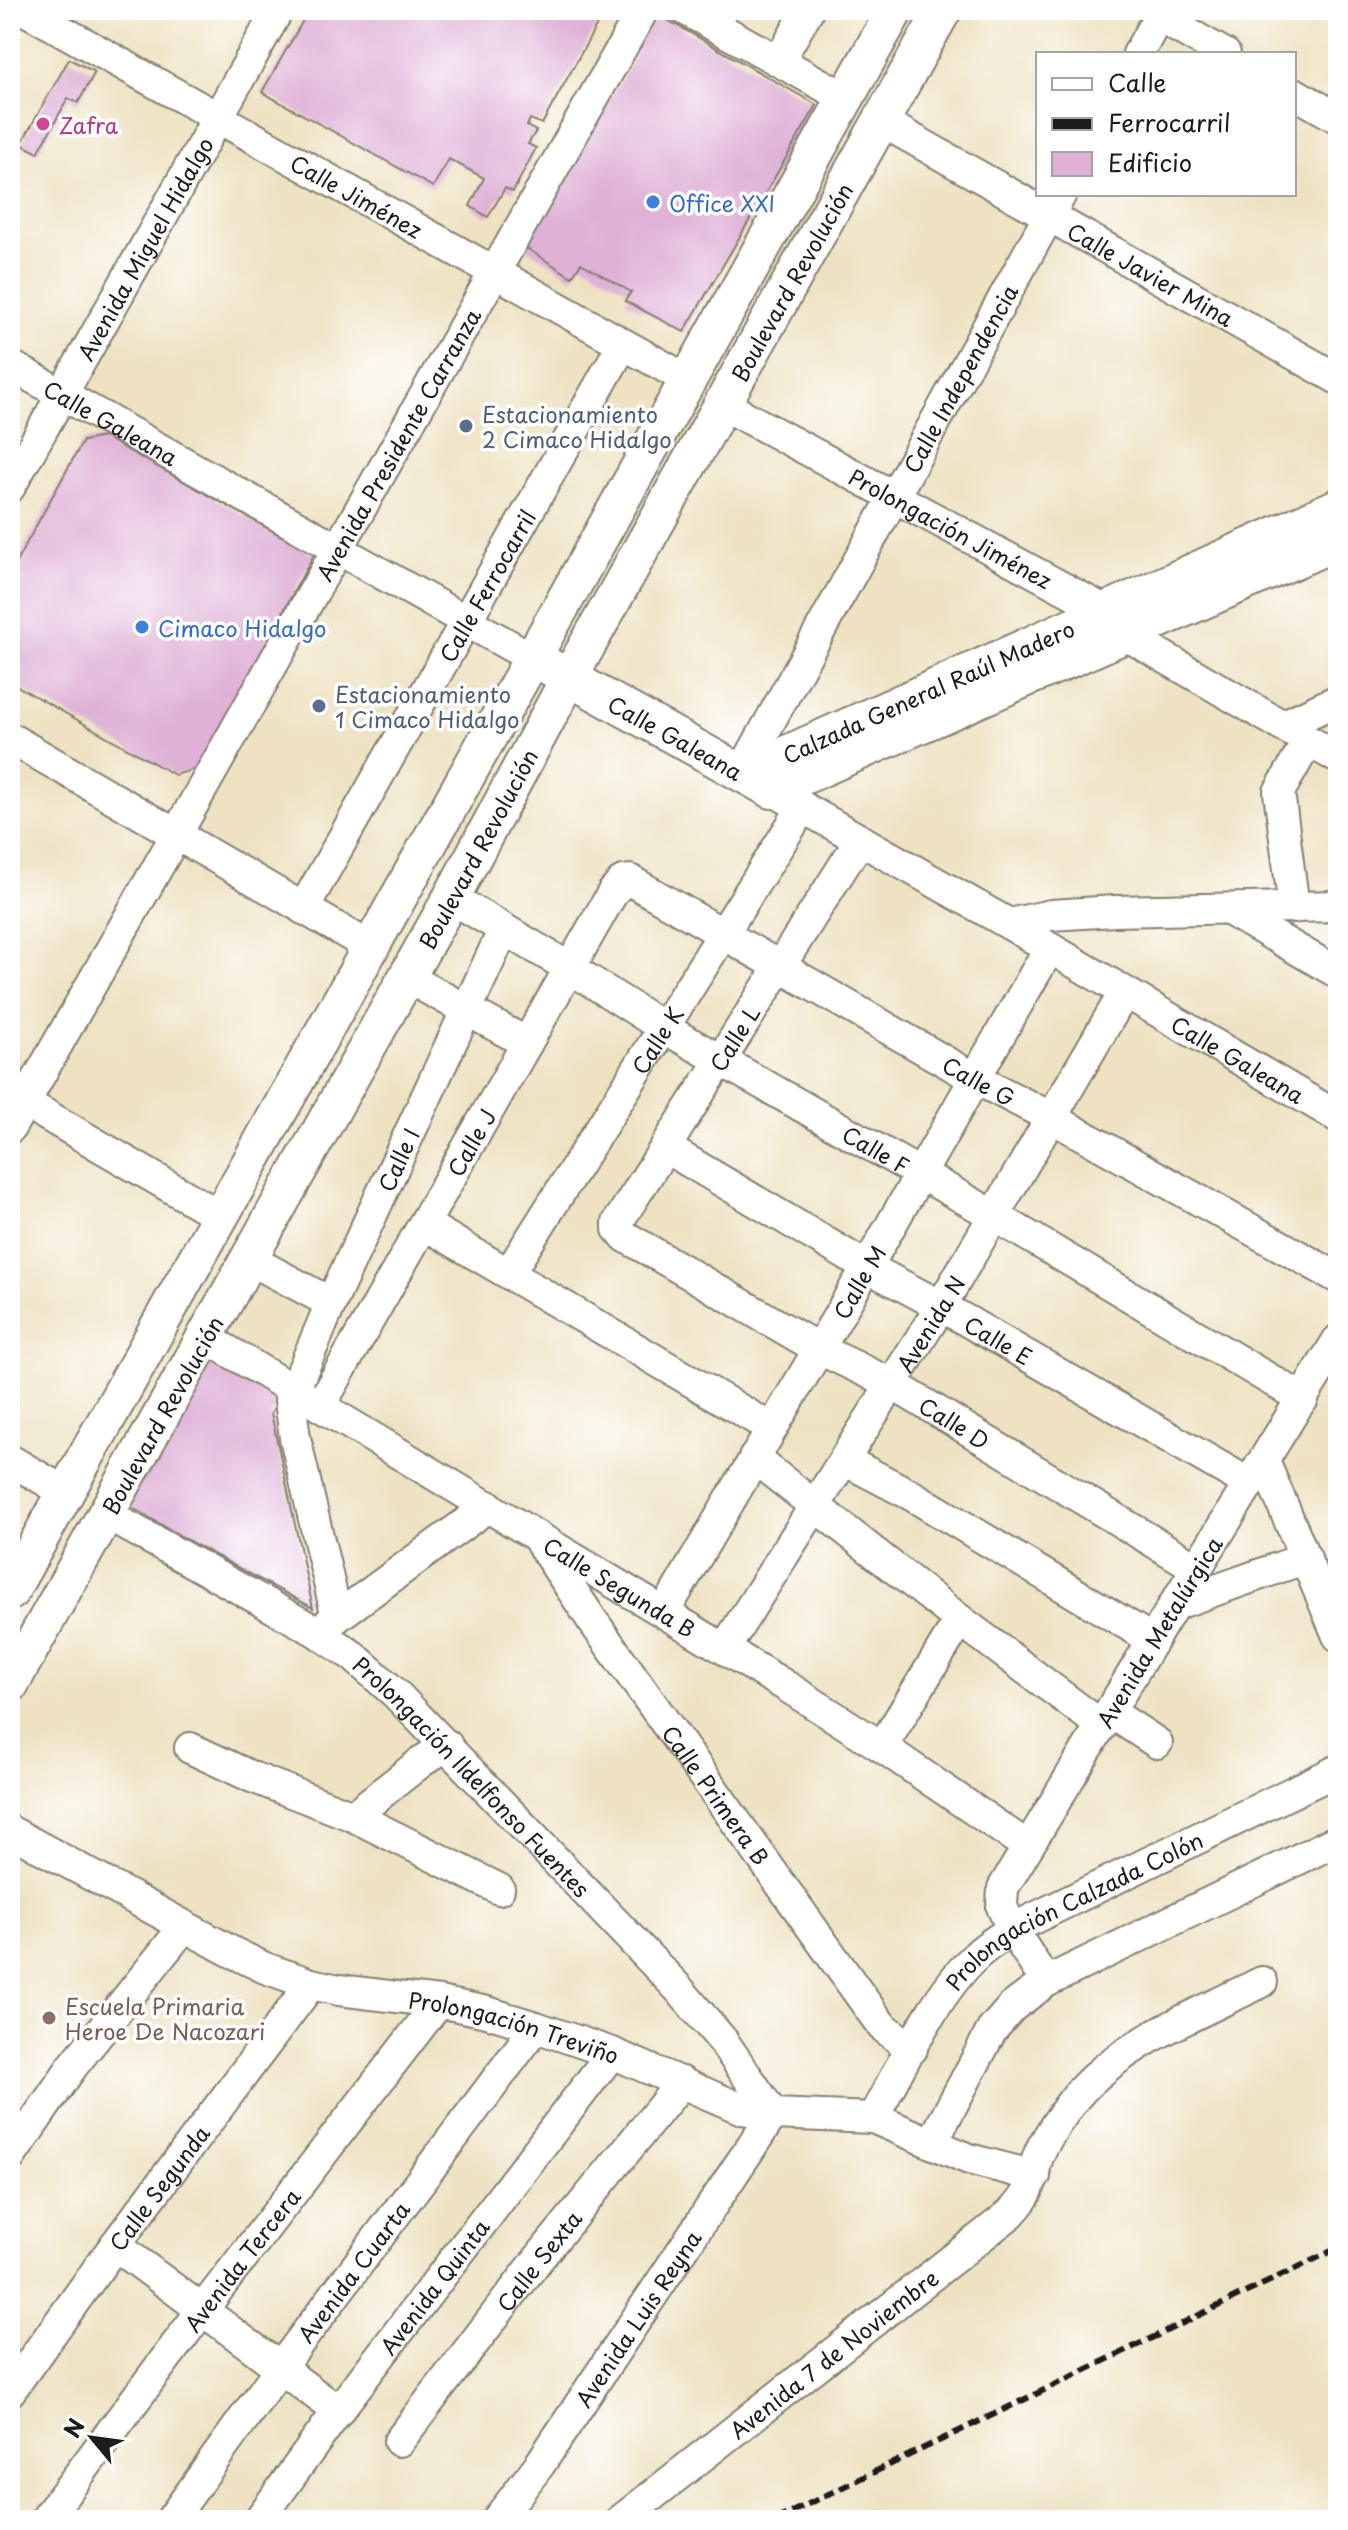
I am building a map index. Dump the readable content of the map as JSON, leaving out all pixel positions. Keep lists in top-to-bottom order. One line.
{"streets":{"main road":["Boulevard Revolución","Calle Galeana","Calzada General Raúl Madero"],"street":["Calle Jiménez","Avenida Miguel Hidalgo","Calle Javier Mina","Calle Independencia","Avenida Presidente Carranza","Prolongación Jiménez","Calle Ferrocarril","Calle L","Calle K","Calle G","Calle J","Calle F","Calle I","Calle M","Avenida N","Calle E","Calle D","Calle Segunda B","Avenida Metalúrgica","Prolongación Ildelfonso Fuentes","Calle Primera B","Prolongación Calzada Colón","Prolongación Treviño","Calle Segunda","Avenida Tercera","Calle Sexta","Avenida Cuarta","Avenida Quinta","Avenida Luis Reyna","Avenida 7 de Noviembre"]},"crossings":[["Calle Jiménez","Avenida Miguel Hidalgo"],["Calle Jiménez","Avenida Presidente Carranza"],["Calle Jiménez","Calle Ferrocarril"],["Avenida Miguel Hidalgo","Calle Galeana"],["Calle Javier Mina","Boulevard Revolución"],["Calle Javier Mina","Calle Independencia"],["Boulevard Revolución","Calle Galeana"],["Boulevard Revolución","Prolongación Jiménez"],["Boulevard Revolución","Calle F"],["Boulevard Revolución","Calle Segunda B"],["Boulevard Revolución","Prolongación Ildelfonso Fuentes"],["Calle Independencia","Calle Galeana"],["Calle Independencia","Prolongación Jiménez"],["Calle Independencia","Calzada General Raúl Madero"],["Calle Galeana","Avenida Presidente Carranza"],["Calle Galeana","Calle Ferrocarril"],["Calle Galeana","Calzada General Raúl Madero"],["Calle Galeana","Calle L"],["Calle Galeana","Calle K"],["Calle Galeana","Calle M"],["Calle Galeana","Avenida N"],["Prolongación Jiménez","Calzada General Raúl Madero"],["Calle L","Calle G"],["Calle L","Calle F"],["Calle L","Calle E"],["Calle L","Calle D"],["Calle K","Calle G"],["Calle K","Calle F"],["Calle G","Calle J"],["Calle G","Calle M"],["Calle G","Avenida N"],["Calle J","Calle F"],["Calle J","Calle I"],["Calle J","Calle Segunda B"],["Calle F","Calle I"],["Calle F","Calle M"],["Calle F","Avenida N"],["Calle F","Avenida Metalúrgica"],["Calle I","Calle Segunda B"],["Calle M","Calle E"],["Calle M","Calle D"],["Calle M","Calle Segunda B"],["Avenida N","Calle E"],["Avenida N","Calle D"],["Avenida N","Calle Segunda B"],["Calle E","Avenida Metalúrgica"],["Calle D","Avenida Metalúrgica"],["Calle Segunda B","Avenida Metalúrgica"],["Calle Segunda B","Calle Primera B"],["Avenida Metalúrgica","Prolongación Calzada Colón"],["Prolongación Ildelfonso Fuentes","Prolongación Treviño"],["Prolongación Ildelfonso Fuentes","Avenida Luis Reyna"],["Calle Primera B","Prolongación Calzada Colón"],["Prolongación Calzada Colón","Prolongación Treviño"],["Prolongación Treviño","Calle Segunda"],["Prolongación Treviño","Avenida Tercera"],["Prolongación Treviño","Calle Sexta"],["Prolongación Treviño","Avenida Cuarta"],["Prolongación Treviño","Avenida Quinta"],["Prolongación Treviño","Avenida Luis Reyna"],["Prolongación Treviño","Avenida 7 de Noviembre"]],"places":["Zafra","Office XXI","Estacionamiento 2 Cimaco Hidalgo","Cimaco Hidalgo","Estacionamiento 1 Cimaco Hidalgo","Escuela Primaria Heroe De Nacozari"],"legend":["Calle","Ferrocarril","Edificio"],"north":"top left"}
